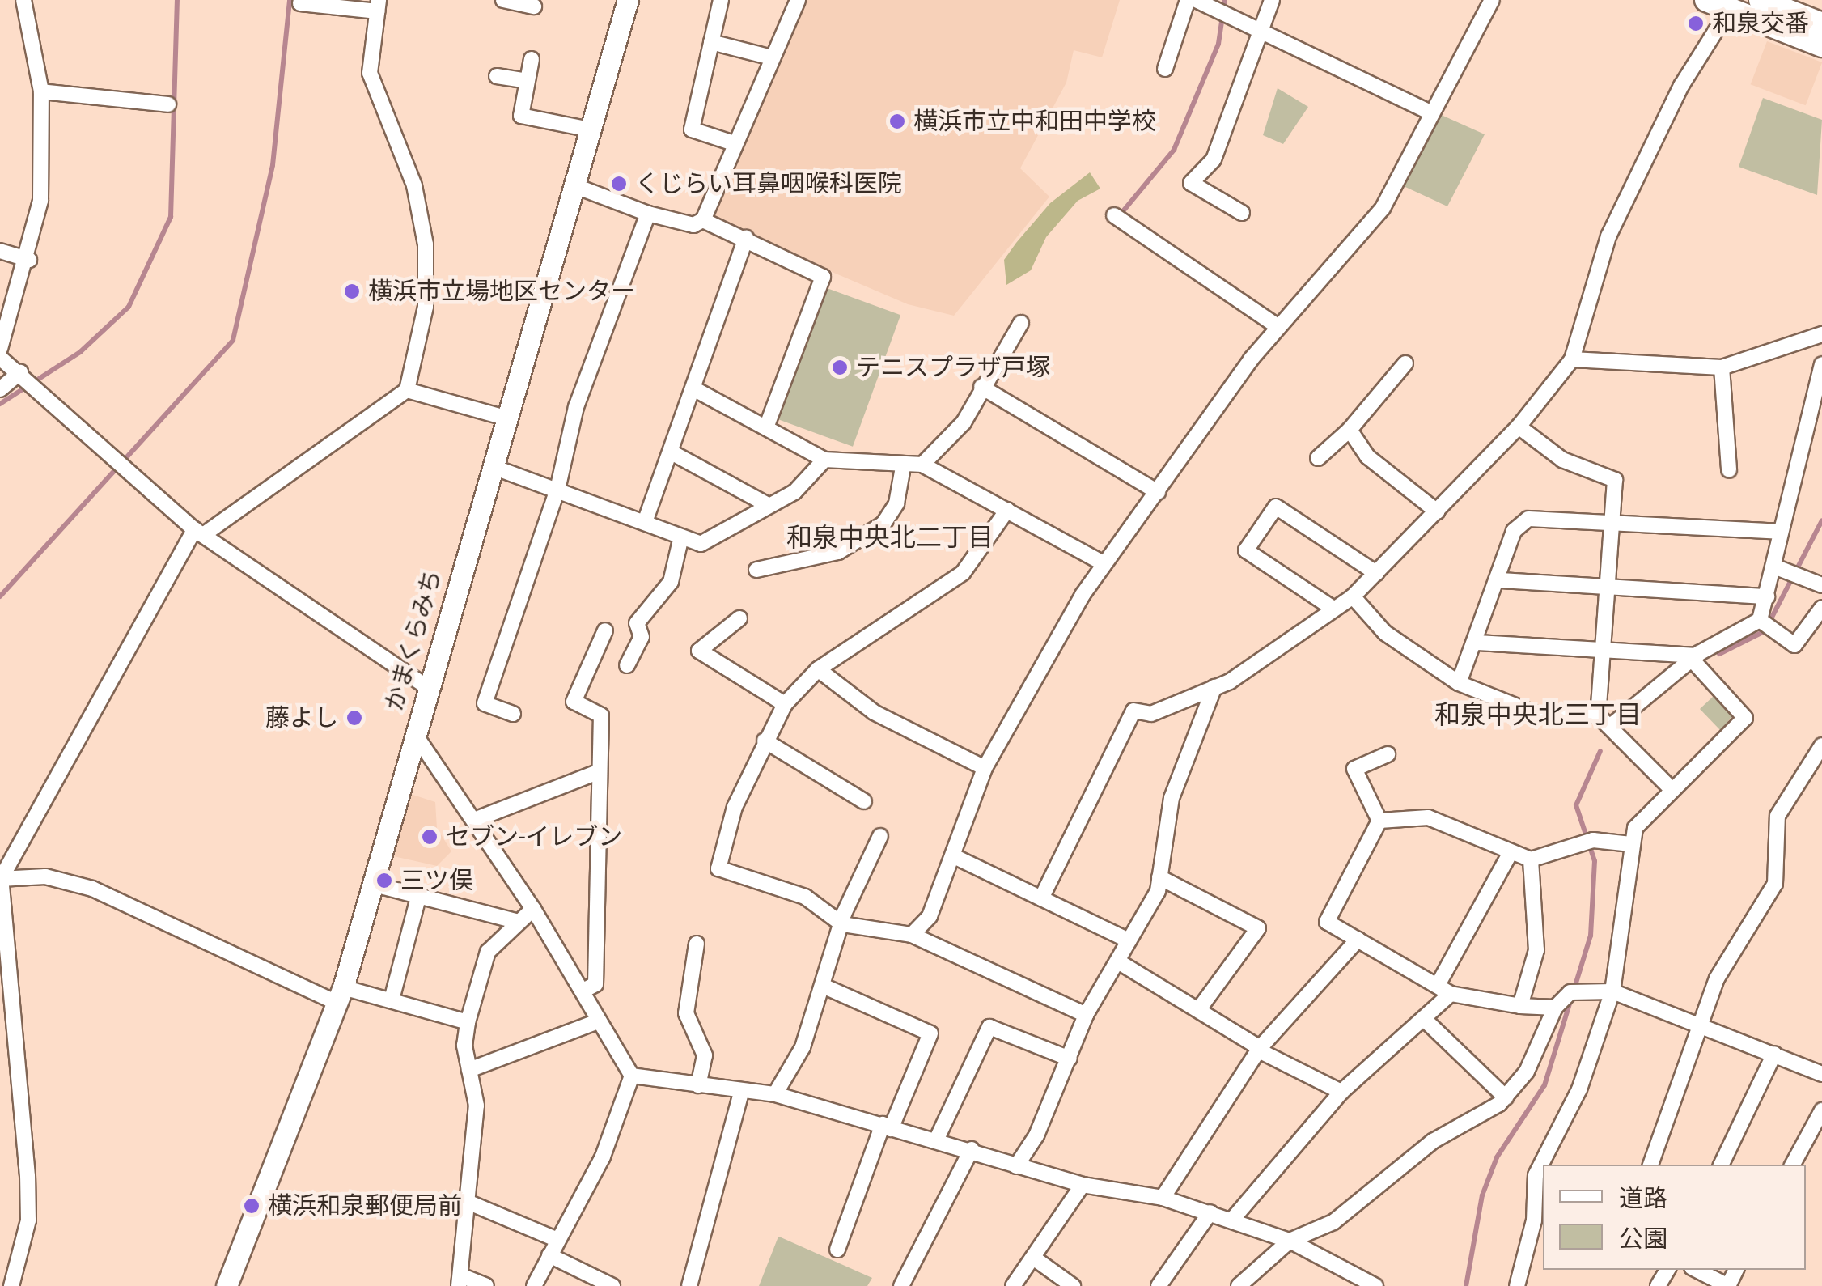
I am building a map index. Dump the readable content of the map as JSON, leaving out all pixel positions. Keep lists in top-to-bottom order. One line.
{"streets":{"main road":["かまくらみち"]},"districts":["和泉中央北二丁目","和泉中央北三丁目"],"places":["和泉交番","横浜市立中和田中学校","くじらい耳鼻咽喉科医院","横浜市立場地区センター","テニスプラザ戸塚","藤よし","セブン-イレブン","三ツ俣","横浜和泉郵便局前"],"legend":["道路","公園"]}
